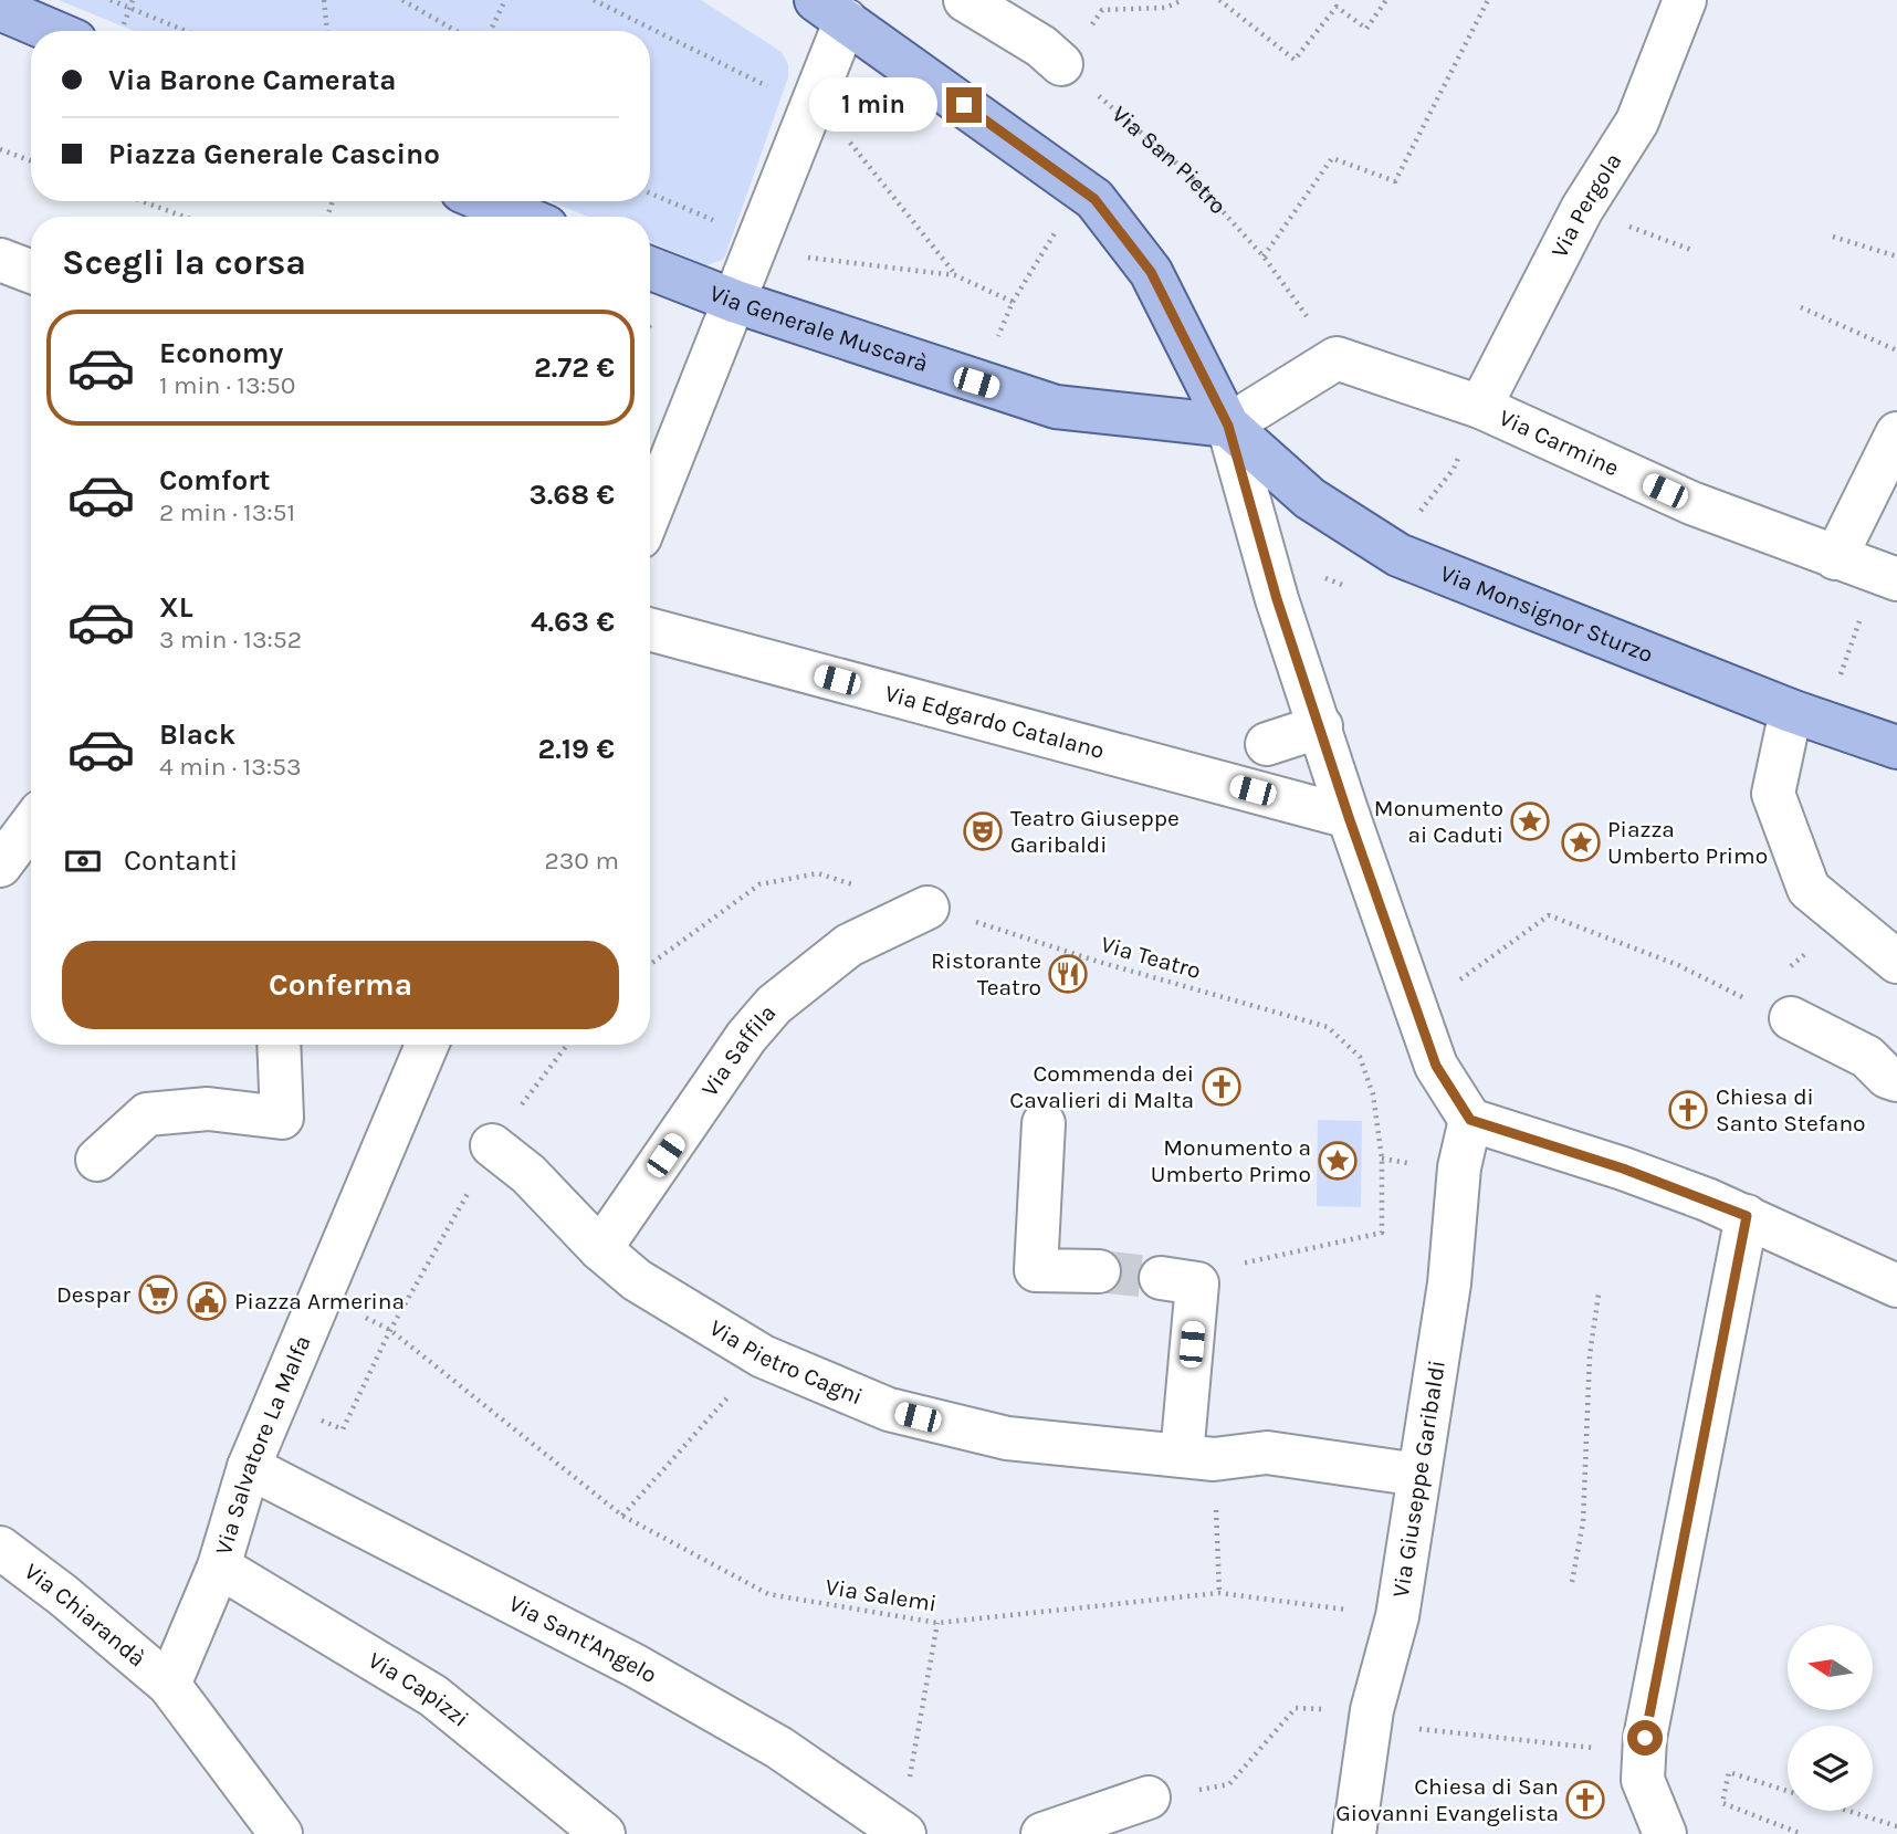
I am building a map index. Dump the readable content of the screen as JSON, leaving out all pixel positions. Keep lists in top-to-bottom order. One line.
{"streets":{"main road":["Via Generale Muscarà","Via Monsignor Sturzo"],"street":["Via Pergola","Via Carmine","Via Edgardo Catalano","Via Saffila","Via Pietro Cagni","Via Salvatore La Malfa","Via Giuseppe Garibaldi","Via Chiarandà","Via Sant'Angelo","Via Capizzi"],"path":["Via San Pietro","Via Teatro","Via Salemi"]},"crossings":[["Via San Pietro","Via Carmine"],["Via Pergola","Via Carmine"],["Via Generale Muscarà","Via Monsignor Sturzo"],["Via Teatro","Via Saffila"],["Via Saffila","Via Pietro Cagni"],["Via Pietro Cagni","Via Giuseppe Garibaldi"],["Via Salvatore La Malfa","Via Salemi"],["Via Salvatore La Malfa","Via Chiarandà"],["Via Salvatore La Malfa","Via Sant'Angelo"],["Via Salvatore La Malfa","Via Capizzi"],["Via Giuseppe Garibaldi","Via Salemi"]],"places":{"place":["Monumento ai Caduti","Piazza Umberto Primo","Monumento a Umberto Primo"],"theatre":["Teatro Giuseppe Garibaldi"],"restaurant":["Ristorante Teatro"],"church":["Commenda dei Cavalieri di Malta","Chiesa di Santo Stefano","Chiesa di San Giovanni Evangelista"],"supermarket":["Despar"],"public building":["Piazza Armerina"]},"north":"left","page":{"banner":["Via Barone Camerata","Piazza Generale Cascino"],"bubble":"1 min","heading":"Scegli la corsa","list":[{"name":"Economy","note":"1 min · 13:50","value":"2.72 €"},{"name":"Comfort","note":"2 min · 13:51","value":"3.68 €"},{"name":"XL","note":"3 min · 13:52","value":"4.63 €"},{"name":"Black","note":"4 min · 13:53","value":"2.19 €"}],"pay":["Contanti","230 m"],"buttons":"Conferma"}}
